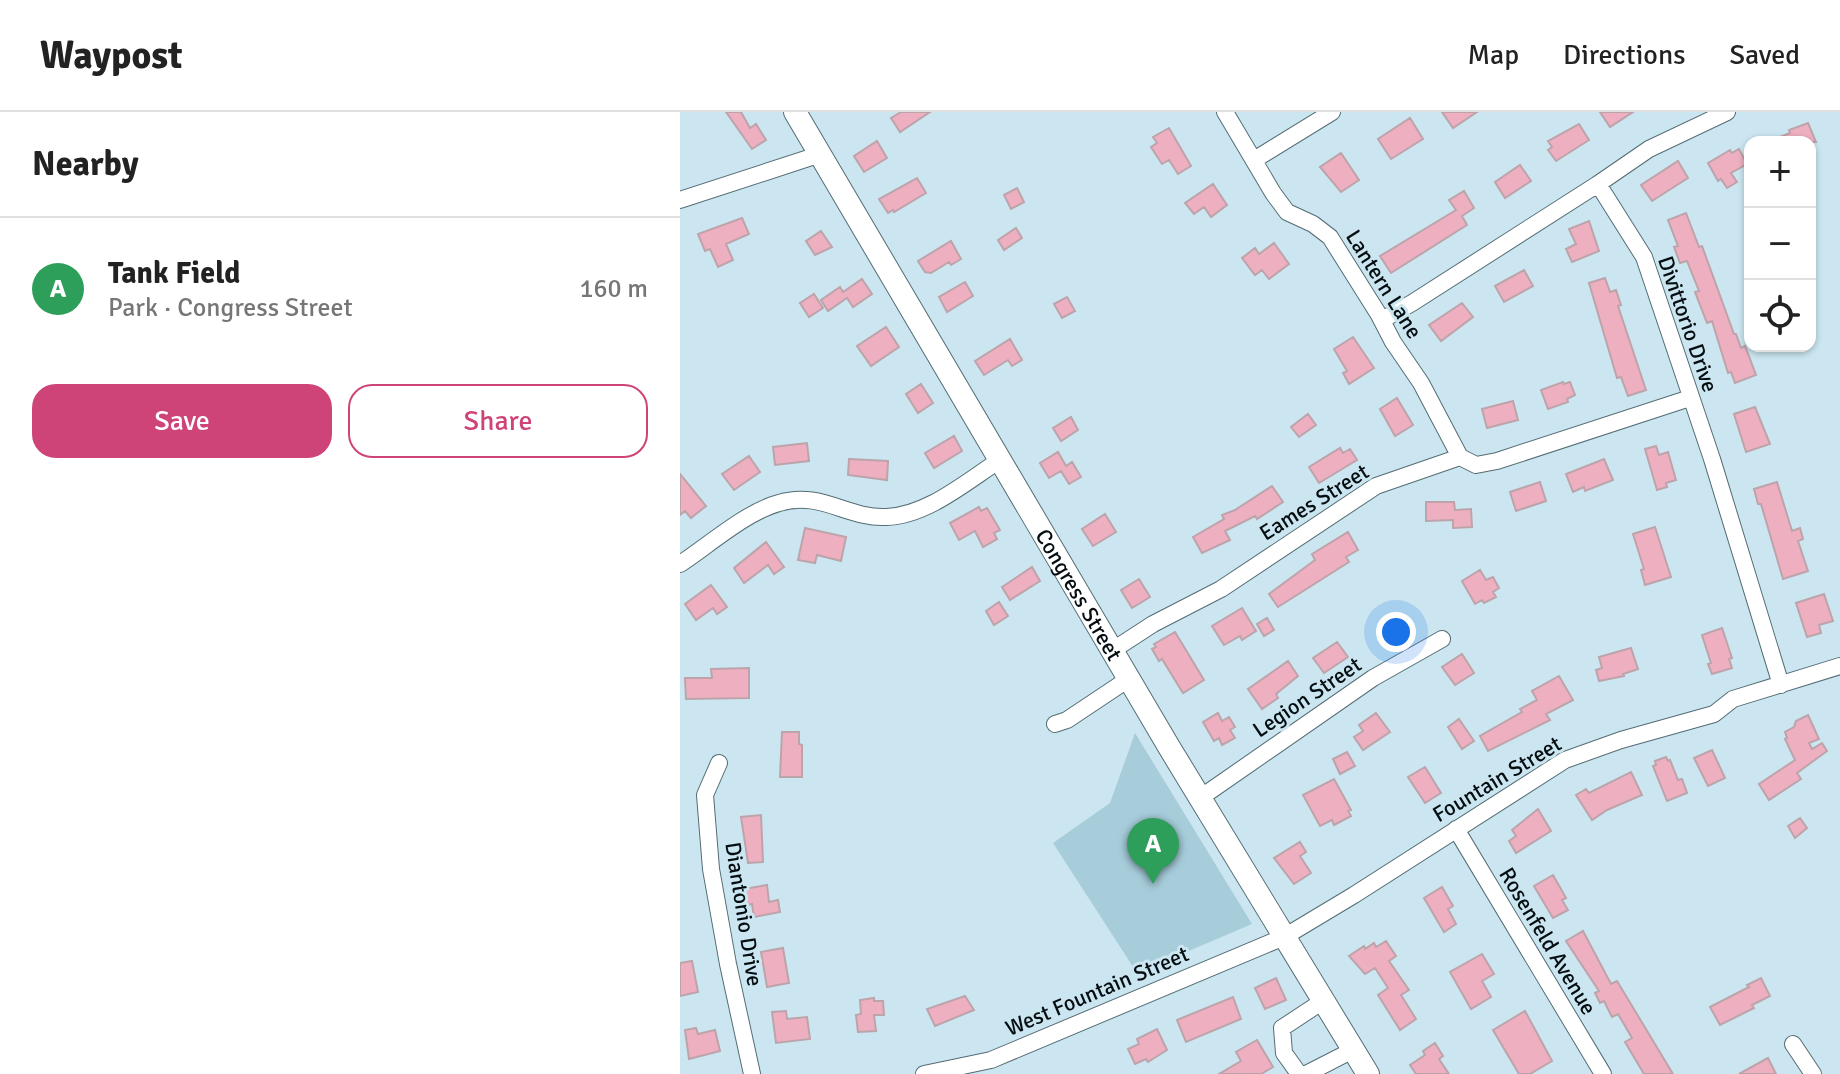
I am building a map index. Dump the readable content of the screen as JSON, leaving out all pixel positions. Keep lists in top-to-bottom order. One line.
{"streets":{"main road":["Congress Street"],"street":["Lantern Lane","Divittorio Drive","Eames Street","Legion Street","Fountain Street","Diantonio Drive","Rosenfeld Avenue","West Fountain Street"]},"crossings":[["Lantern Lane","Eames Street"],["Divittorio Drive","Eames Street"],["Divittorio Drive","Fountain Street"],["Eames Street","Congress Street"],["Congress Street","Legion Street"],["Congress Street","Fountain Street"],["Congress Street","West Fountain Street"],["Fountain Street","Rosenfeld Avenue"],["Fountain Street","West Fountain Street"]],"page":{"header":"Waypost","nav":["Map","Directions","Saved"],"heading":"Nearby","map_buttons":["+","−"],"list":[{"mark":"A","name":"Tank Field","note":"Park · Congress Street","value":"160 m"}],"buttons":["Save","Share"],"pins":"A"}}
